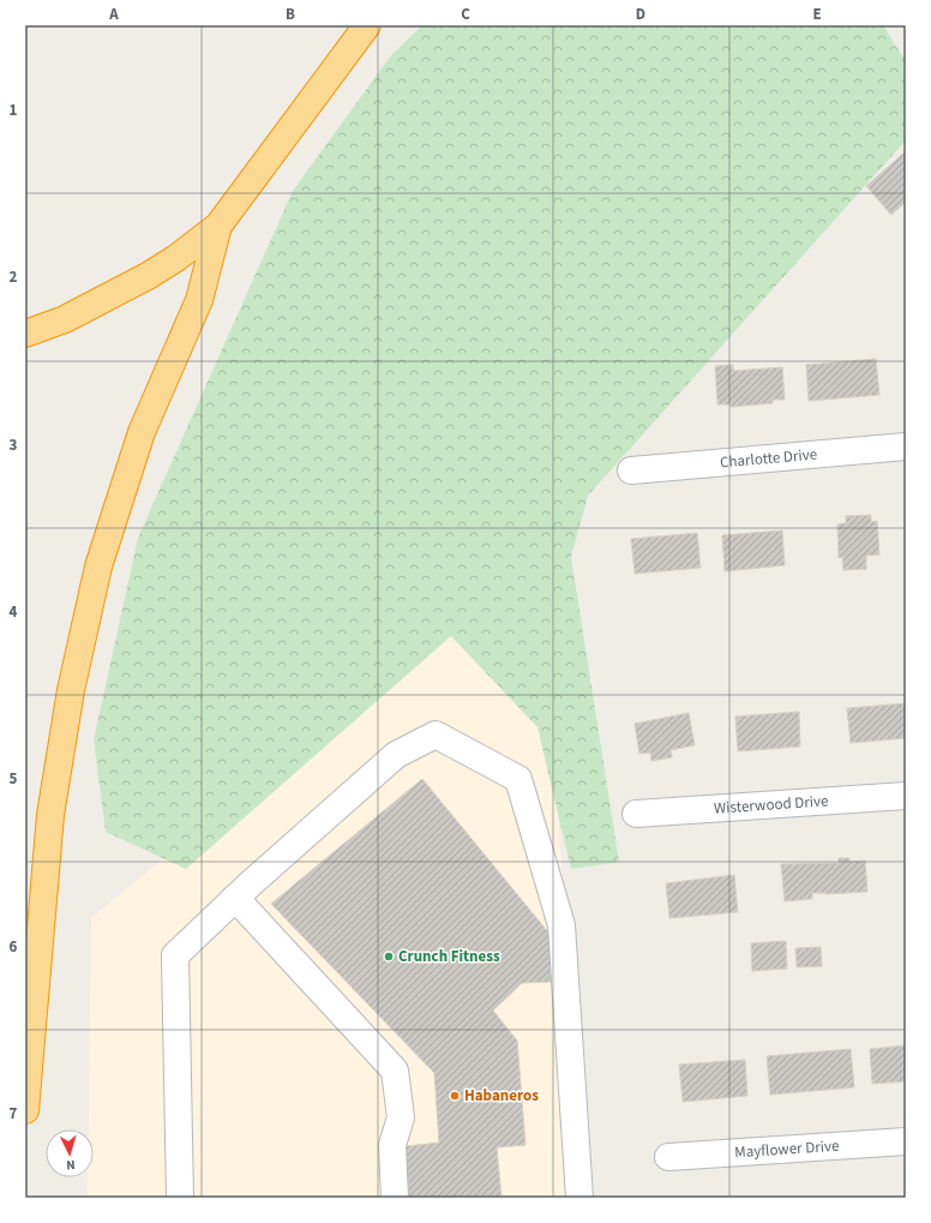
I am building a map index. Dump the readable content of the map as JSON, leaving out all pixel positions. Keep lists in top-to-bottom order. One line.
{"streets":{"street":["Charlotte Drive","Wisterwood Drive","Mayflower Drive"]},"places":["Crunch Fitness","Habaneros"],"north":"bottom","grid":{"columns":["A","B","C","D","E"],"rows":["1","2","3","4","5","6","7"]}}
